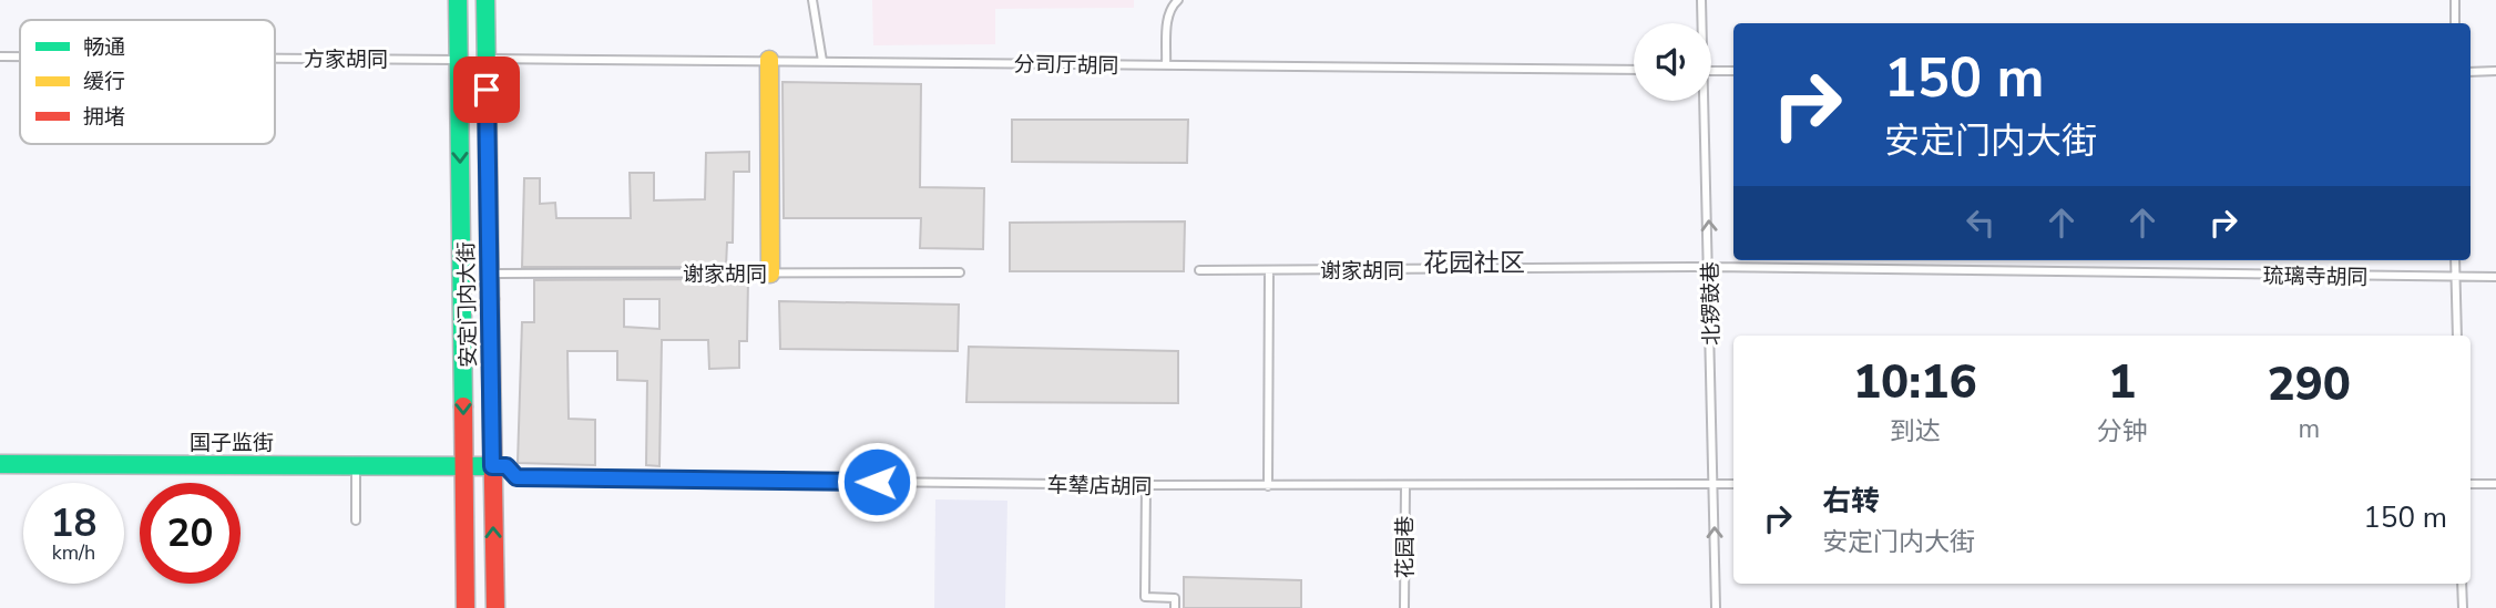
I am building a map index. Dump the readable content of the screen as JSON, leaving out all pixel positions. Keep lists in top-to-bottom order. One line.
{"streets":{"main road":["安定门内大街","国子监街"],"lane":["方家胡同","分司厅胡同","谢家胡同","琉璃寺胡同","北锣鼓巷","车辇店胡同","花园巷"]},"crossings":[["方家胡同","安定门内大街"],["分司厅胡同","安定门内大街"],["谢家胡同","琉璃寺胡同"],["谢家胡同","北锣鼓巷"],["谢家胡同","安定门内大街"],["琉璃寺胡同","北锣鼓巷"],["北锣鼓巷","车辇店胡同"],["安定门内大街","国子监街"],["安定门内大街","车辇店胡同"],["国子监街","车辇店胡同"],["车辇店胡同","花园巷"]],"one_way":["北锣鼓巷"],"districts":["花园社区"],"legend":["畅通","缓行","拥堵"],"page":{"turn":["150 m","安定门内大街"],"eta":["10:16","到达","1","分钟","290","m"],"list":[{"name":"右转","note":"安定门内大街","value":"150 m"}],"speed":"18 km/h","limit":"20"}}
